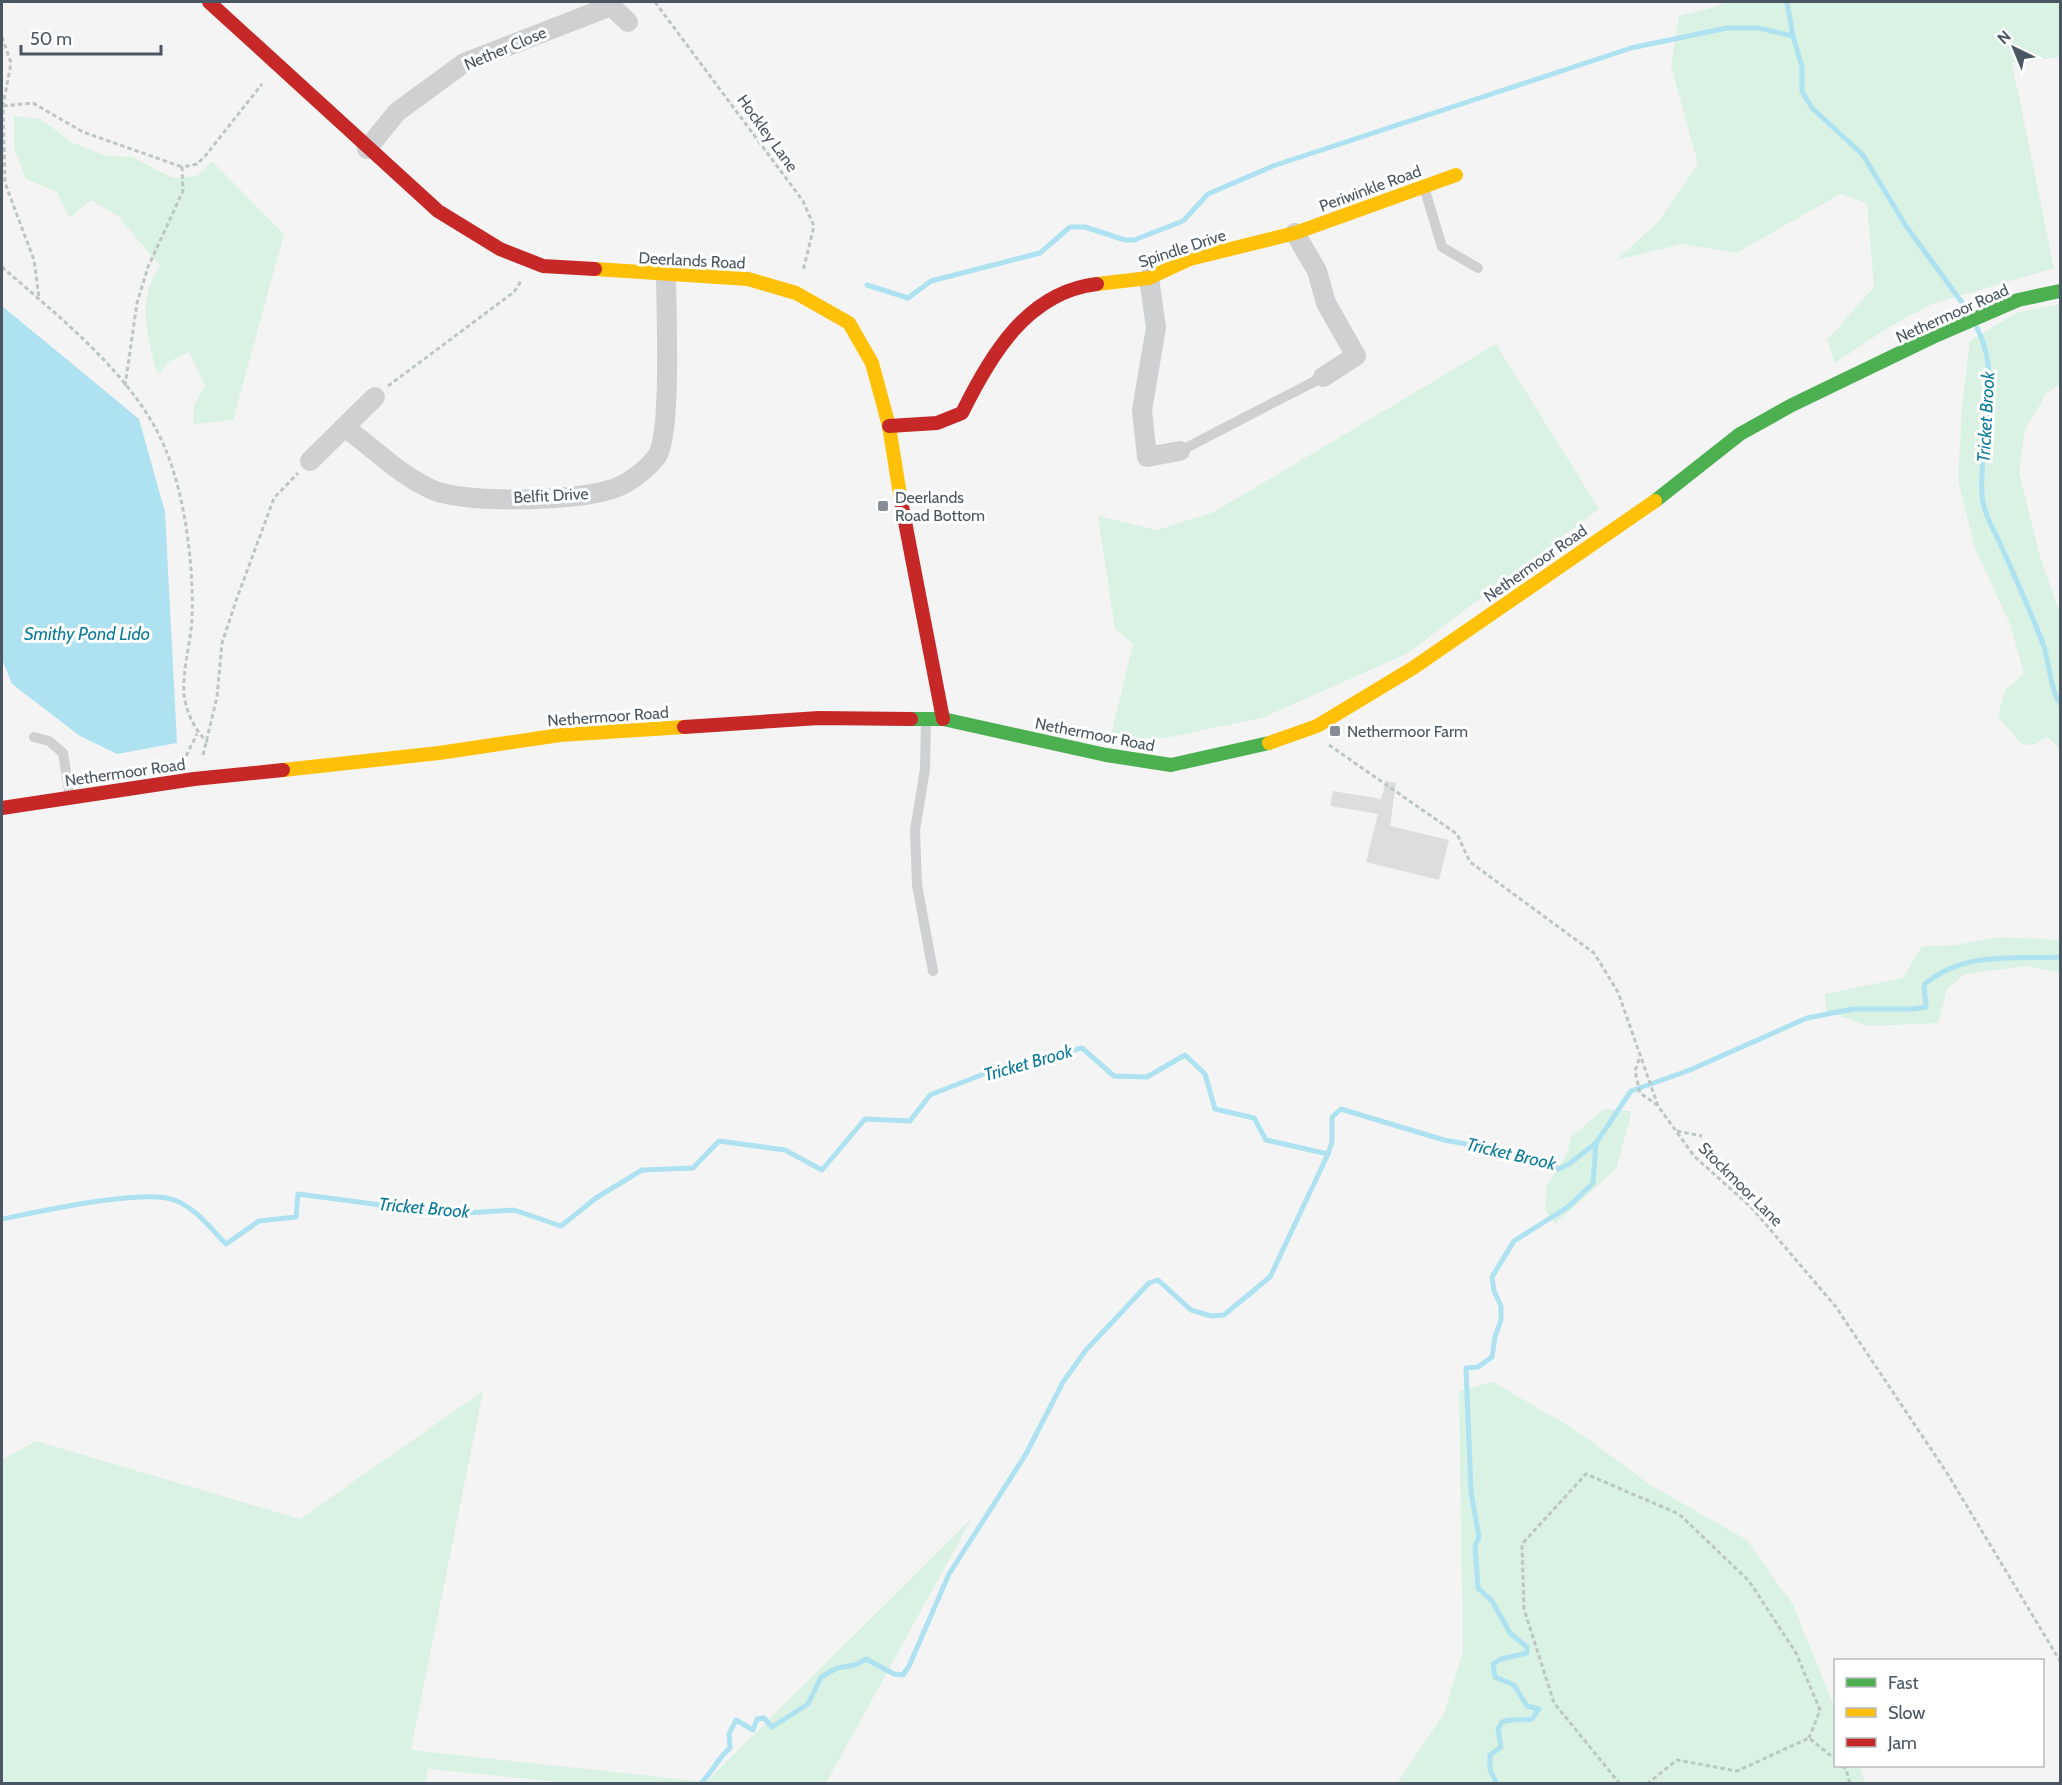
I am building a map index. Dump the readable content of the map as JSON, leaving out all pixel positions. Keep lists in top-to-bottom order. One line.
{"streets":{"street":["Nether Close","Periwinkle Road","Spindle Drive","Deerlands Road","Nethermoor Road","Belfit Drive"],"path":["Hockley Lane","Stockmoor Lane"]},"crossings":[["Nether Close","Deerlands Road"],["Hockley Lane","Deerlands Road"],["Periwinkle Road","Spindle Drive"],["Spindle Drive","Deerlands Road"],["Deerlands Road","Nethermoor Road"],["Deerlands Road","Belfit Drive"],["Nethermoor Road","Stockmoor Lane"]],"water":["Tricket Brook","Smithy Pond Lido"],"places":{"transit":["Deerlands Road Bottom","Nethermoor Farm"]},"legend":["Fast","Slow","Jam"],"scale_bar":"50 m","north":"top left"}
